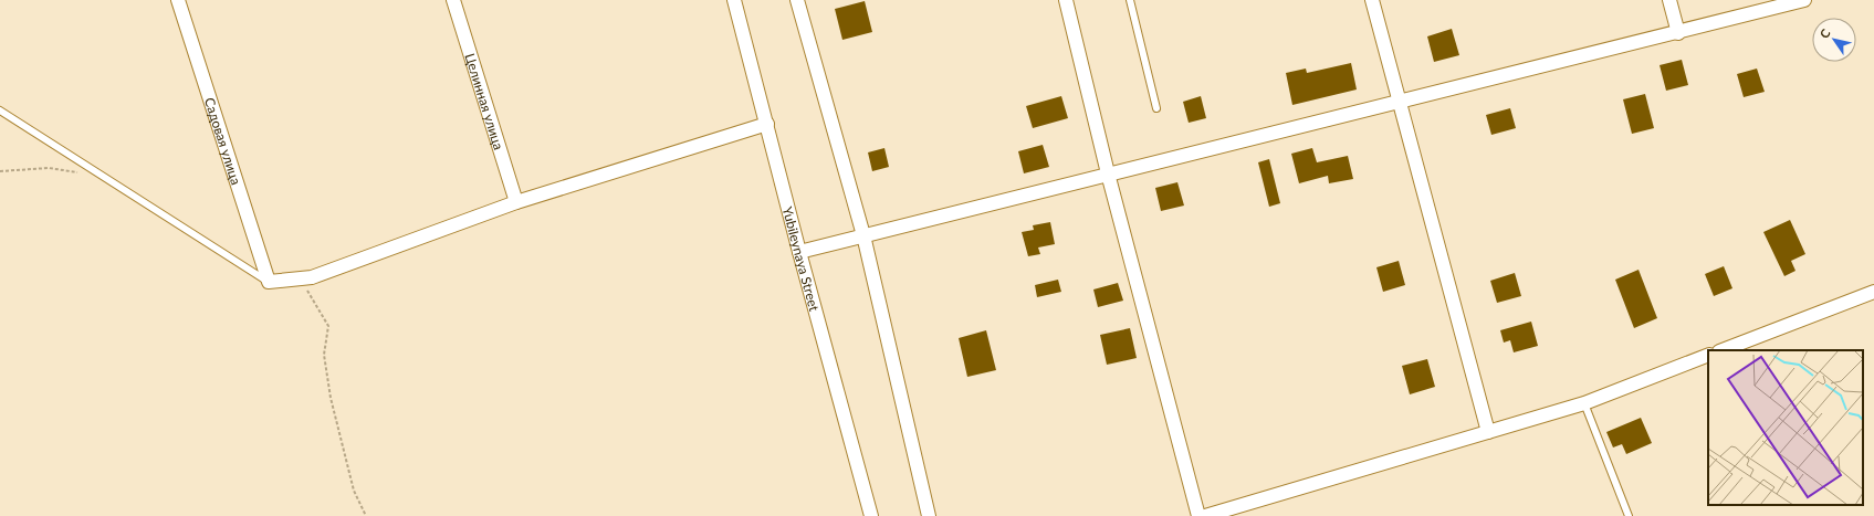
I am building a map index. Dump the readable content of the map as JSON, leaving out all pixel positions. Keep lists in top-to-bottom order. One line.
{"streets":{"street":["Целинная улица","Садовая улица","Yubileynaya Street"]},"north":"top left"}
